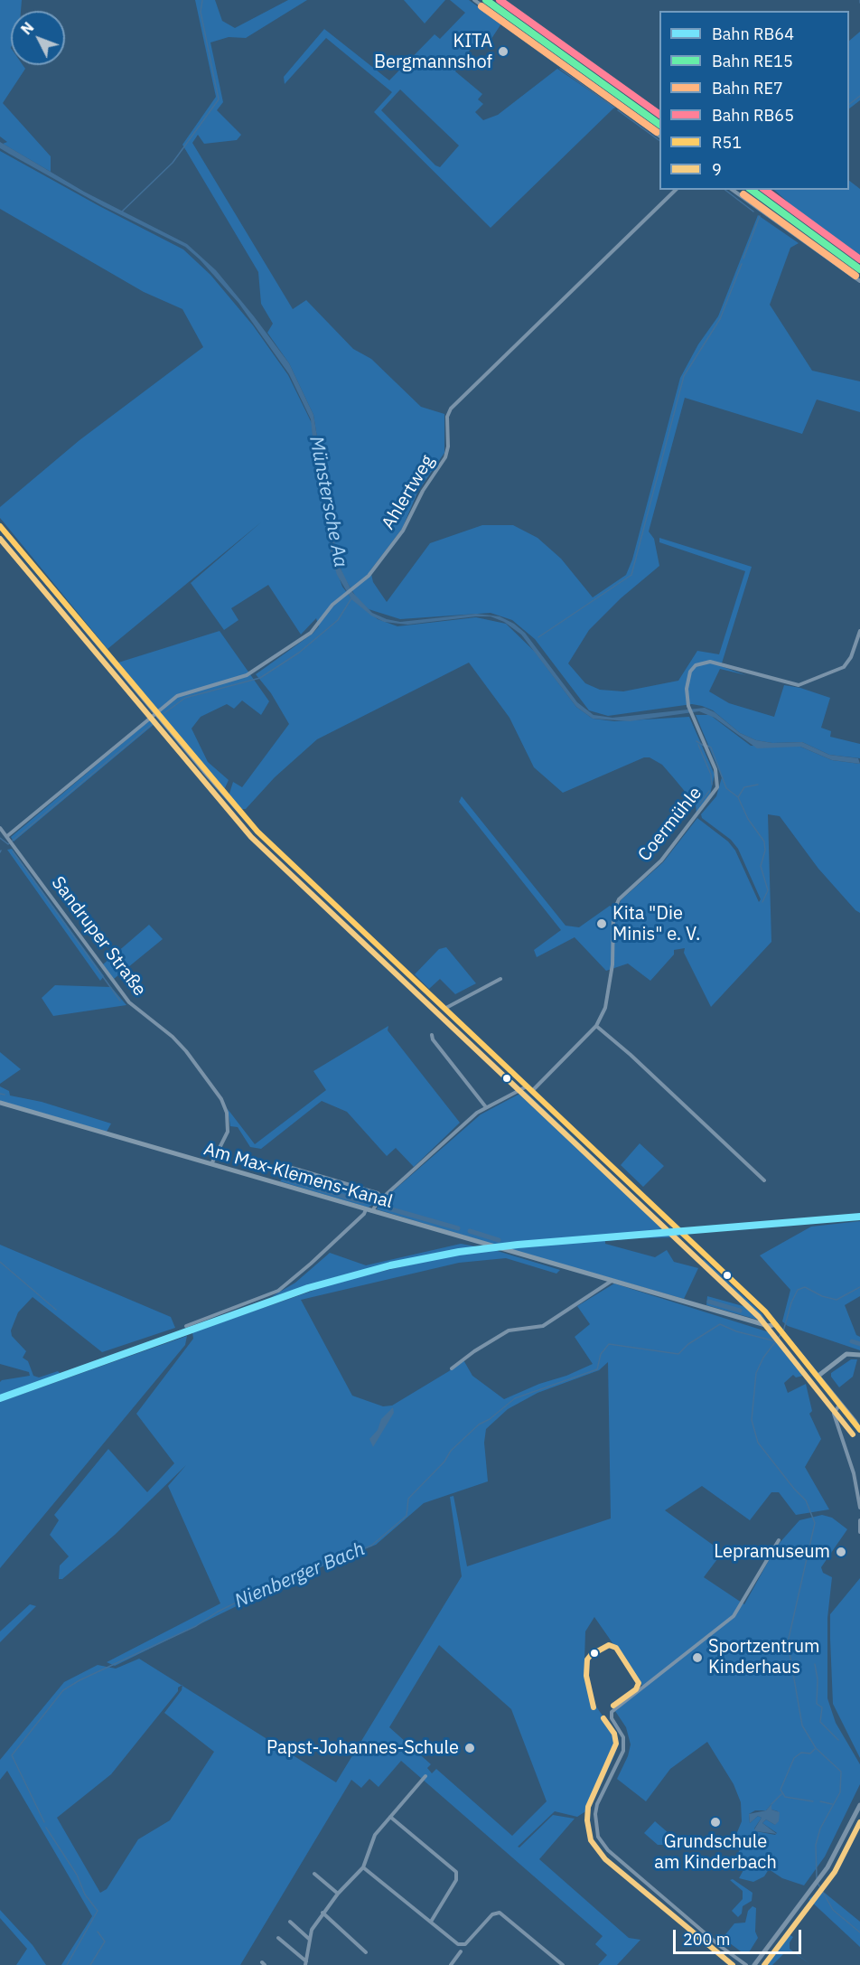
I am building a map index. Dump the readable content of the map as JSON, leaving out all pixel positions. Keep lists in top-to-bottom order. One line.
{"streets":{"main road":["Am Max-Klemens-Kanal"],"street":["Ahlertweg","Coermühle","Sandruper Straße"]},"crossings":[["Ahlertweg","Sandruper Straße"],["Sandruper Straße","Am Max-Klemens-Kanal"]],"water":["Münstersche Aa","Nienberger Bach"],"places":["KITA Bergmannshof","Kita \"Die Minis\" e. V.","Lepramuseum","Sportzentrum Kinderhaus","Papst-Johannes-Schule","Grundschule am Kinderbach"],"lines":["rail line RE15","rail line RB65","rail line RE7","transit line R51","transit line 9","rail line RB64"],"legend":["Bahn RB64","Bahn RE15","Bahn RE7","Bahn RB65","R51","9"],"scale_bar":"200 m","north":"top left"}
